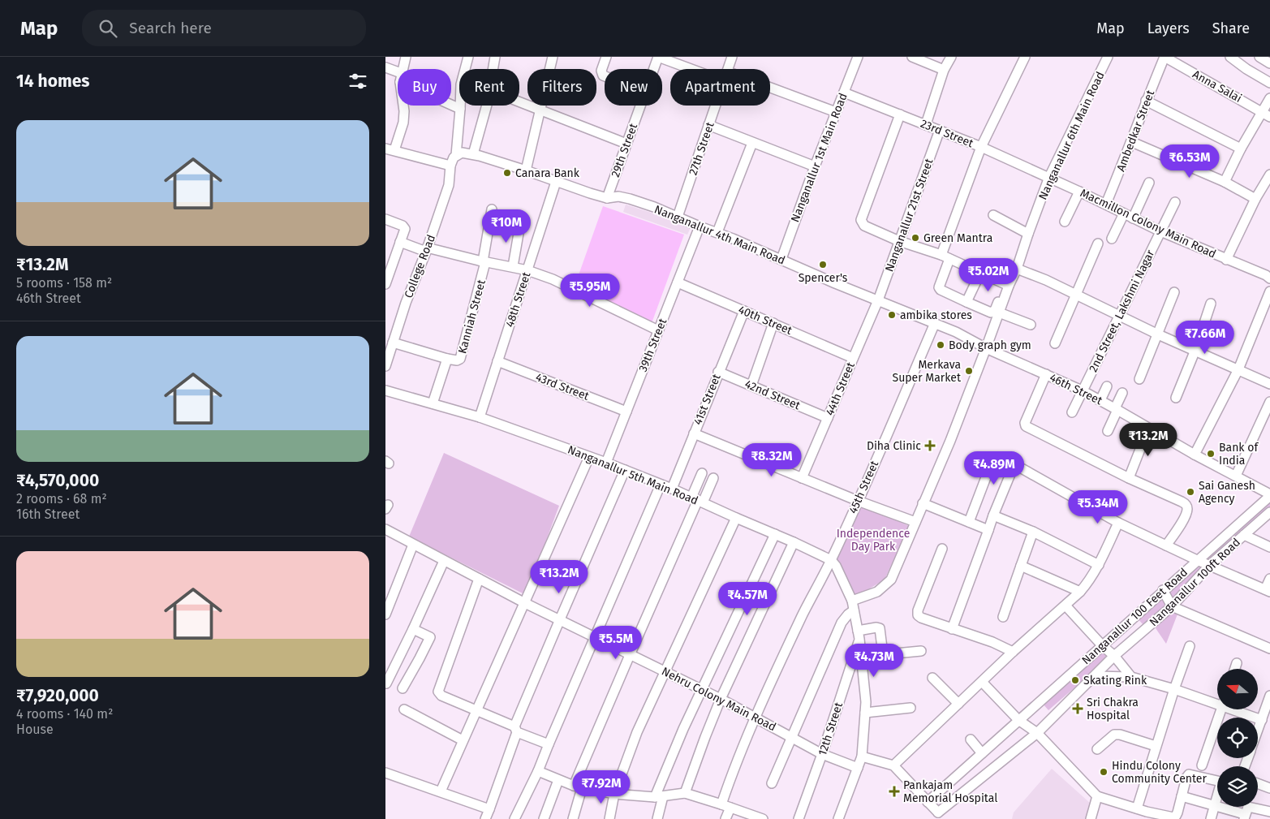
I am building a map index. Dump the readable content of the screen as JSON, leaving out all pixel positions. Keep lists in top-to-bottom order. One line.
{"streets":{"street":["Anna Salai","Ambedkar Street","23rd Street","Nanganallur 6th Main Road","27th Street","29th Street","Nanganallur 1st Main Road","Nanganallur 21st Street","Macmillon Colony Main Road","Nanganallur 4th Main Road","College Road","48th Street","2nd Street, Lakshmi Nagar","Kanniah Street","40th Street","39th Street","43rd Street","44th Street","46th Street","42nd Street","41st Street","Nanganallur 5th Main Road","45th Street","Nanganallur 100ft Road","Nanganallur 100 Feet Road","Nehru Colony Main Road","12th Street"]},"crossings":[["Anna Salai","Ambedkar Street"],["Ambedkar Street","Macmillon Colony Main Road"],["23rd Street","Nanganallur 6th Main Road"],["23rd Street","Nanganallur 1st Main Road"],["23rd Street","Nanganallur 21st Street"],["23rd Street","Macmillon Colony Main Road"],["Nanganallur 6th Main Road","Macmillon Colony Main Road"],["Nanganallur 6th Main Road","Nanganallur 4th Main Road"],["Nanganallur 6th Main Road","46th Street"],["27th Street","Nanganallur 4th Main Road"],["29th Street","Nanganallur 4th Main Road"],["Nanganallur 1st Main Road","Nanganallur 4th Main Road"],["Nanganallur 21st Street","Nanganallur 4th Main Road"],["Nanganallur 21st Street","44th Street"],["Macmillon Colony Main Road","2nd Street, Lakshmi Nagar"],["Nanganallur 4th Main Road","48th Street"],["Nanganallur 4th Main Road","39th Street"],["Nanganallur 4th Main Road","44th Street"],["Nanganallur 4th Main Road","46th Street"],["Nanganallur 4th Main Road","45th Street"],["48th Street","43rd Street"],["48th Street","Nanganallur 5th Main Road"],["2nd Street, Lakshmi Nagar","46th Street"],["Kanniah Street","Nanganallur 5th Main Road"],["40th Street","39th Street"],["40th Street","44th Street"],["40th Street","41st Street"],["39th Street","43rd Street"],["39th Street","Nanganallur 5th Main Road"],["44th Street","42nd Street"],["46th Street","Nanganallur 100 Feet Road"],["42nd Street","41st Street"],["41st Street","Nanganallur 5th Main Road"],["Nanganallur 5th Main Road","45th Street"],["45th Street","Nehru Colony Main Road"],["Nehru Colony Main Road","12th Street"]],"parks":["Independence Day Park"],"places":{"other":["Canara Bank","Green Mantra","Spencer's","ambika stores","Body graph gym","Merkava Super Market","Bank of India","Sai Ganesh Agency","Skating Rink","Hindu Colony Community Center"],"health":["Diha Clinic","Sri Chakra Hospital","Pankajam Memorial Hospital"]},"north":"left","page":{"header":"Map","search":"Search here","nav":["Map","Layers","Share"],"heading":"14 homes","chip":["Buy","Rent","Filters","New","Apartment"],"list":[{"name":"₹13.2M","note":"5 rooms · 158 m² · 46th Street"},{"name":"₹4,570,000","note":"2 rooms · 68 m² · 16th Street"},{"name":"₹7,920,000","note":"4 rooms · 140 m² · House"}],"price":["₹6.53M","₹10M","₹5.02M","₹5.95M","₹7.66M","₹13.2M","₹8.32M","₹4.89M","₹5.34M","₹13.2M","₹4.57M","₹5.5M","₹4.73M","₹7.92M"]}}
